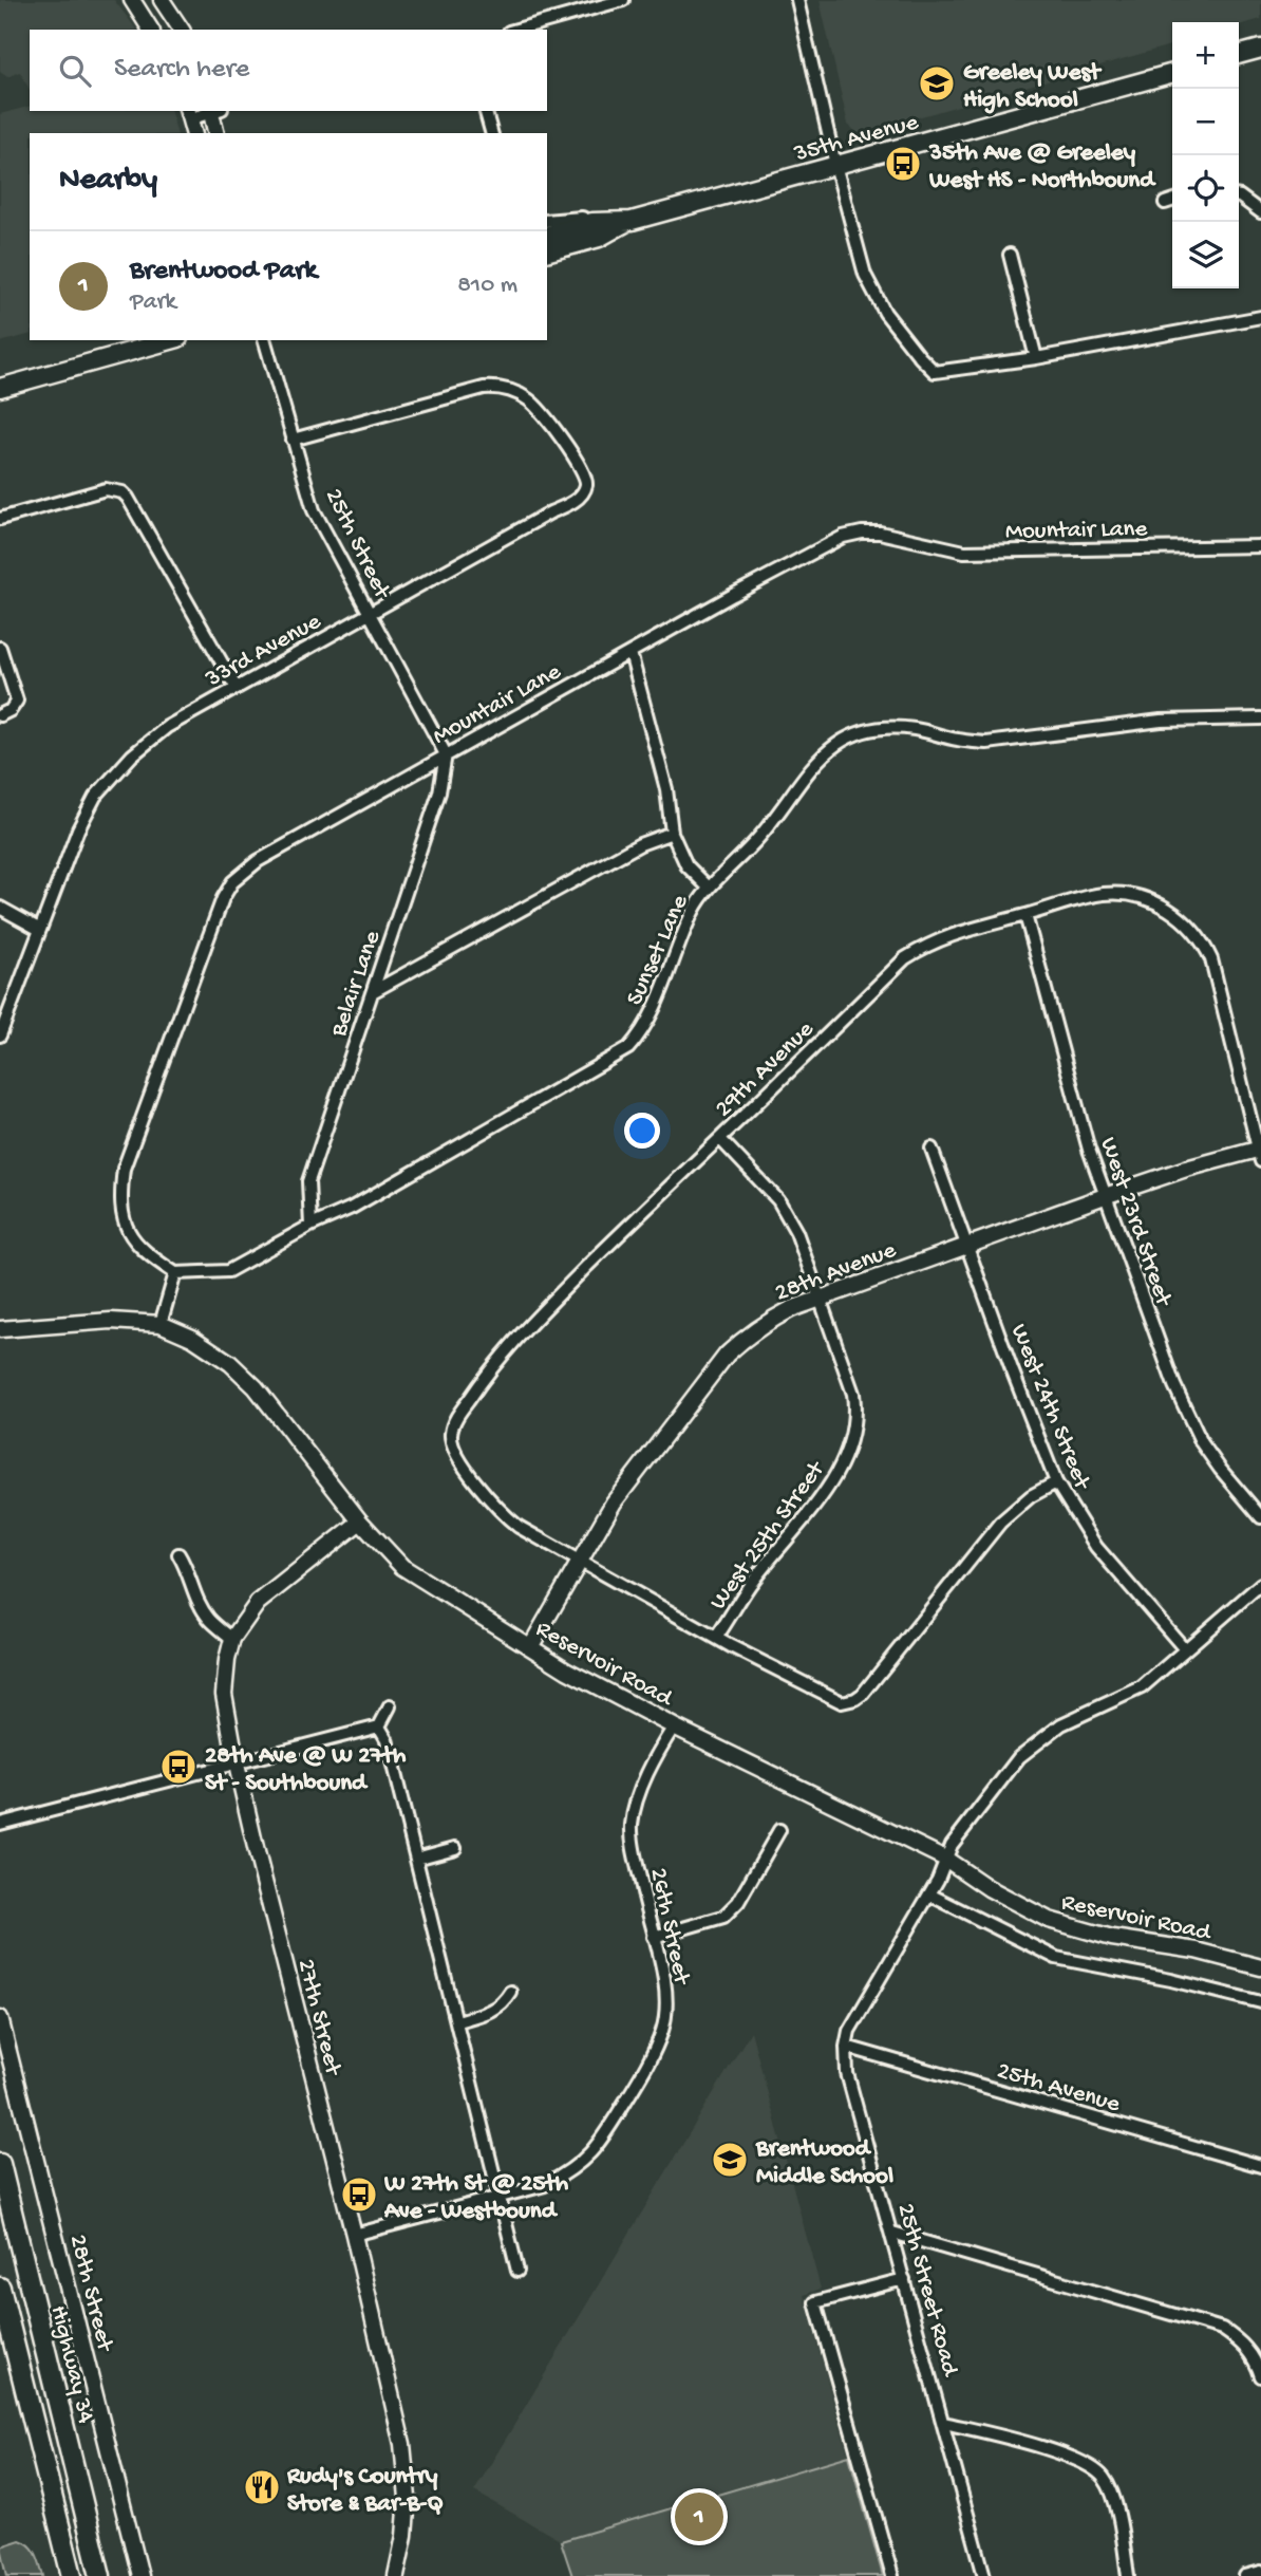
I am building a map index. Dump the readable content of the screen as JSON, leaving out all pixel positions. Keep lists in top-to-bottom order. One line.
{"streets":{"highway":["Highway 34"],"main road":["35th Avenue"],"street":["Mountair Lane","25th Street","33rd Avenue","Sunset Lane","Belair Lane","29th Avenue","West 23rd Street","28th Avenue","West 24th Street","West 25th Street","Reservoir Road","26th Street","27th Street","25th Avenue","25th Street Road","28th Street"]},"crossings":[["Mountair Lane","25th Street"],["Mountair Lane","Sunset Lane"],["Mountair Lane","Belair Lane"],["25th Street","33rd Avenue"],["25th Street","Belair Lane"],["Sunset Lane","Belair Lane"],["29th Avenue","West 23rd Street"],["29th Avenue","28th Avenue"],["29th Avenue","West 25th Street"],["West 23rd Street","28th Avenue"],["28th Avenue","West 24th Street"],["28th Avenue","West 25th Street"],["28th Avenue","Reservoir Road"],["West 24th Street","25th Street Road"],["Reservoir Road","26th Street"],["Reservoir Road","27th Street"],["Reservoir Road","25th Street Road"],["25th Avenue","25th Street Road"]],"places":{"school or university":["Greeley West High School","Brentwood Middle School"],"bus stop":["35th Ave @ Greeley West HS - Northbound","28th Ave @ W 27th St - Southbound","W 27th St @ 25th Ave - Westbound"],"restaurant":["Rudy's Country Store & Bar-B-Q"]},"page":{"map_buttons":["+","−"],"search":"Search here","heading":"Nearby","list":[{"mark":"1","name":"Brentwood Park","note":"Park","value":"810 m"}],"pins":"1"}}
